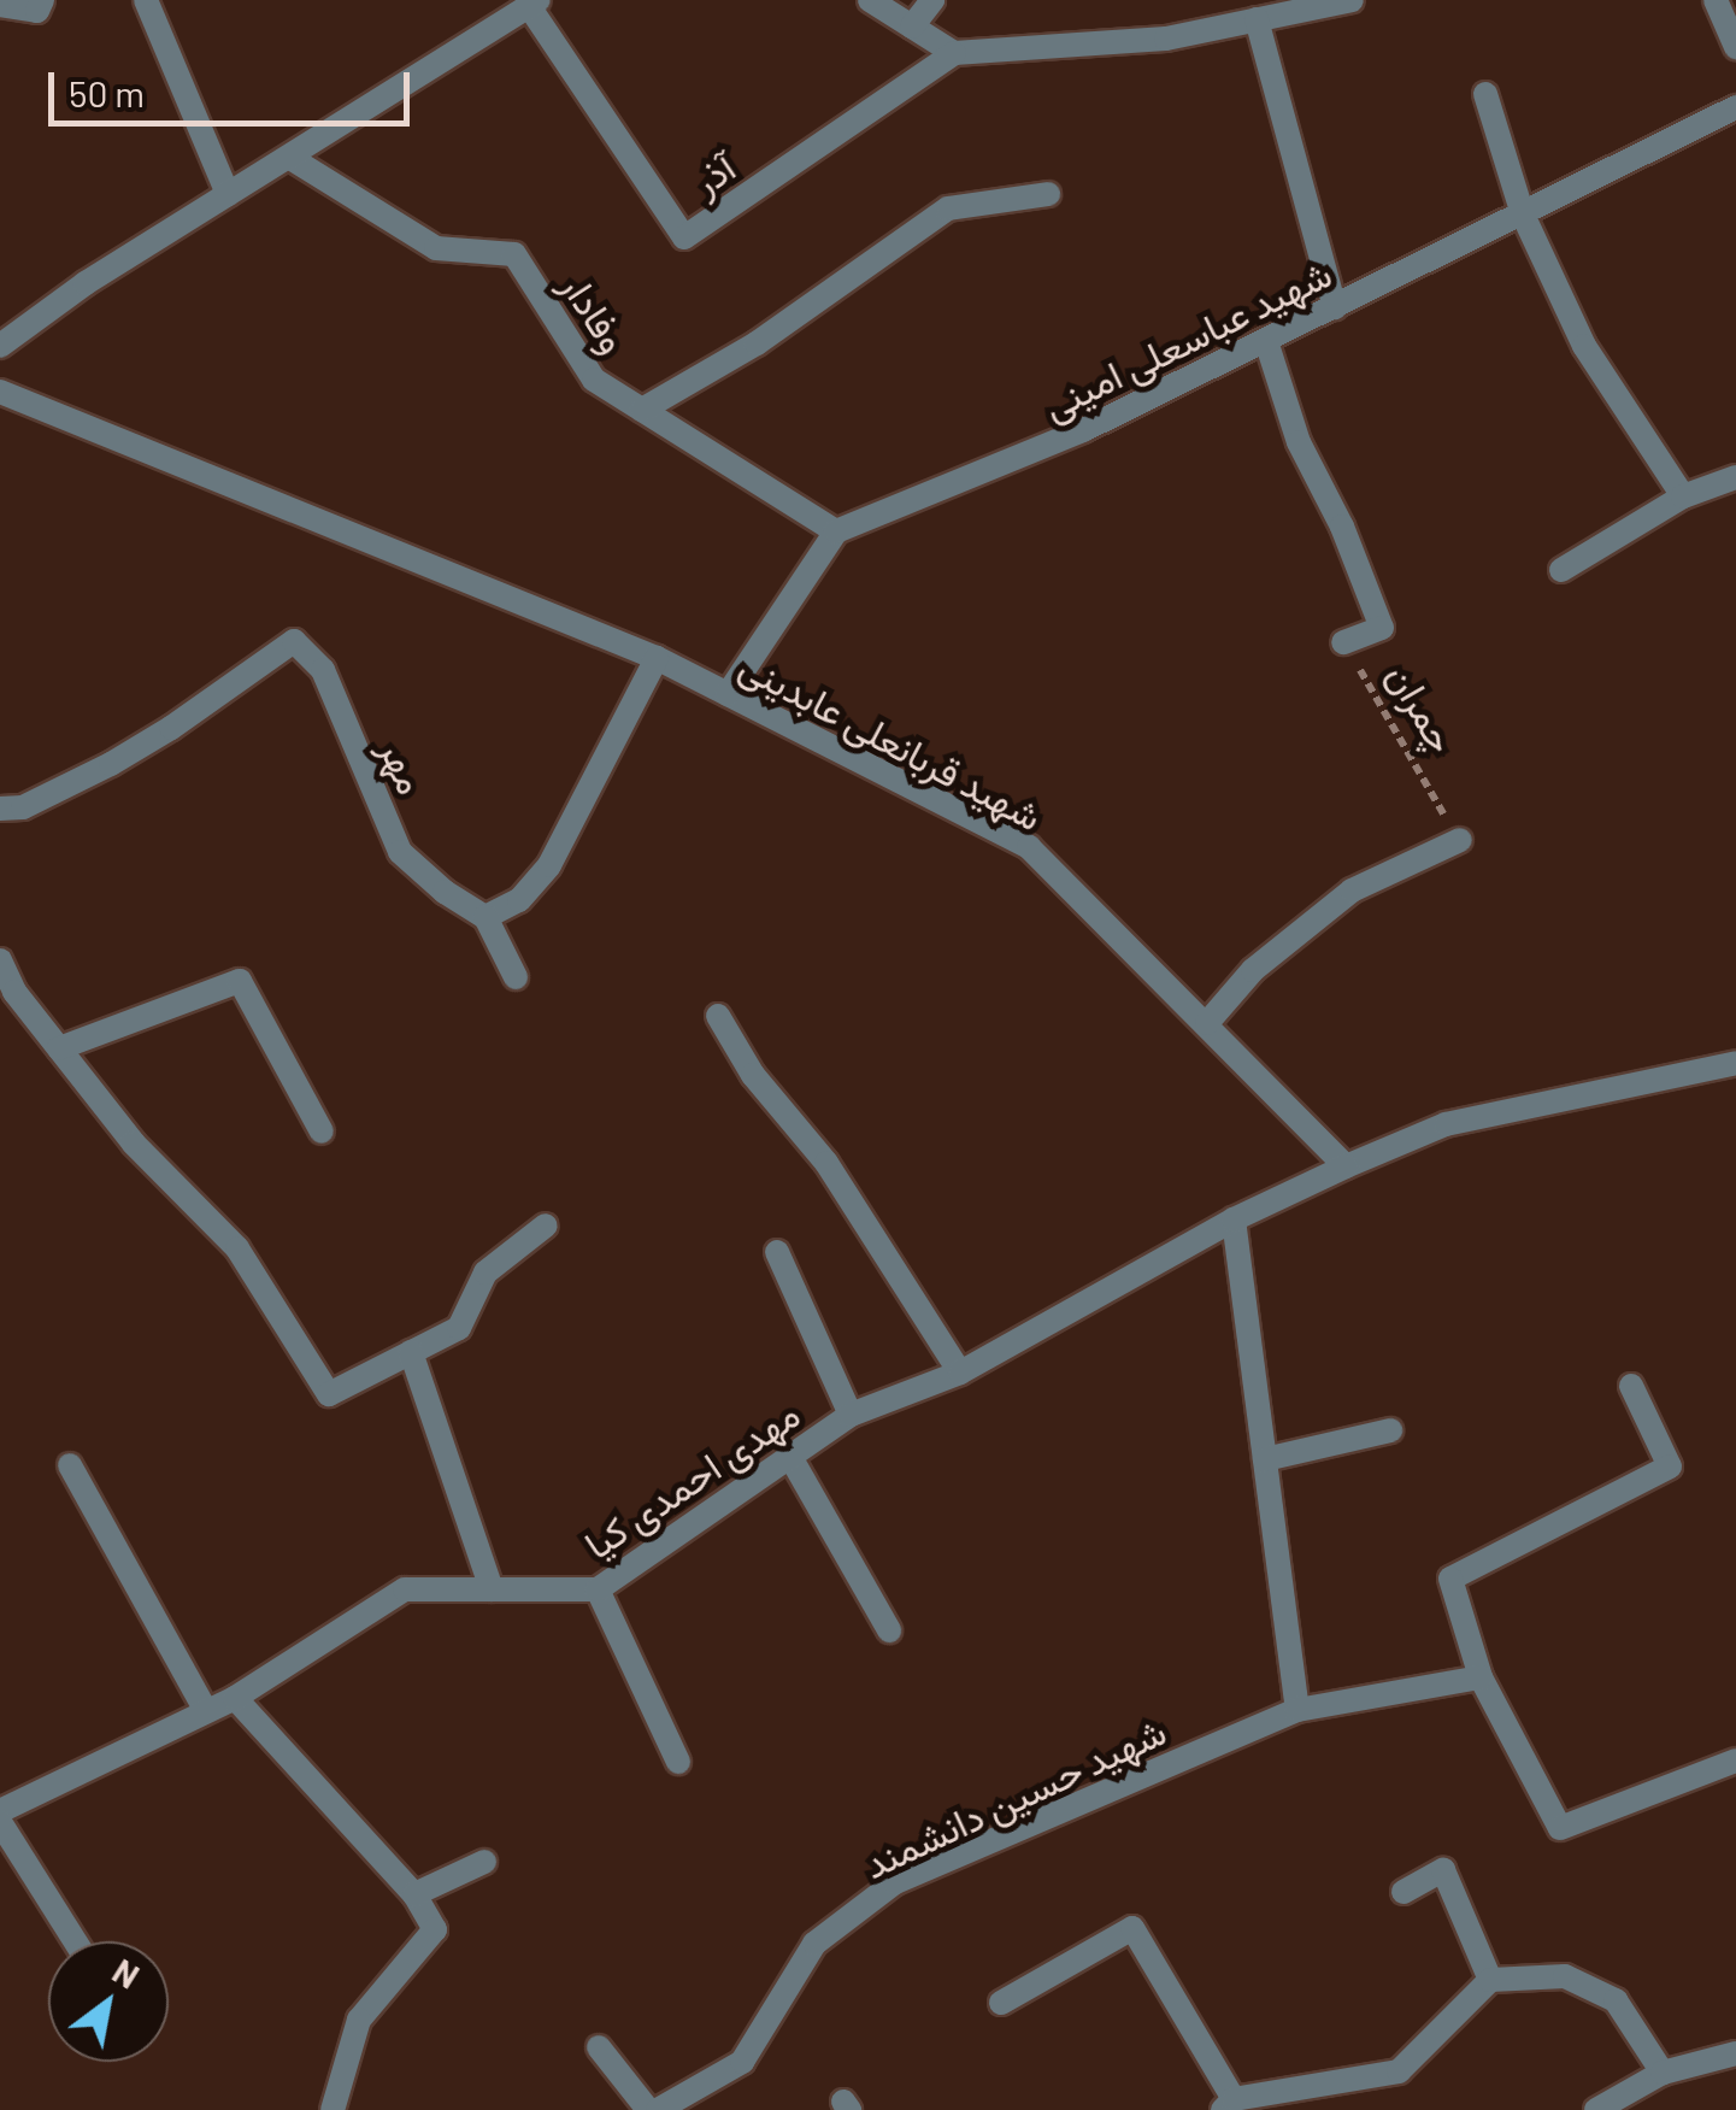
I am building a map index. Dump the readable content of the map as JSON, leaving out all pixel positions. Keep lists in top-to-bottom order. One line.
{"streets":{"street":["آذر","وفادار","شهید عباسعلی امینی","چمران","شهید قربانعلی عابدینی","مهر","مهدی احمدی کیا","شهید حسین دانشمند"]},"crossings":[["وفادار","شهید عباسعلی امینی"],["شهید عباسعلی امینی","چمران"],["شهید قربانعلی عابدینی","مهدی احمدی کیا"]],"scale_bar":"50 m","north":"top right"}
